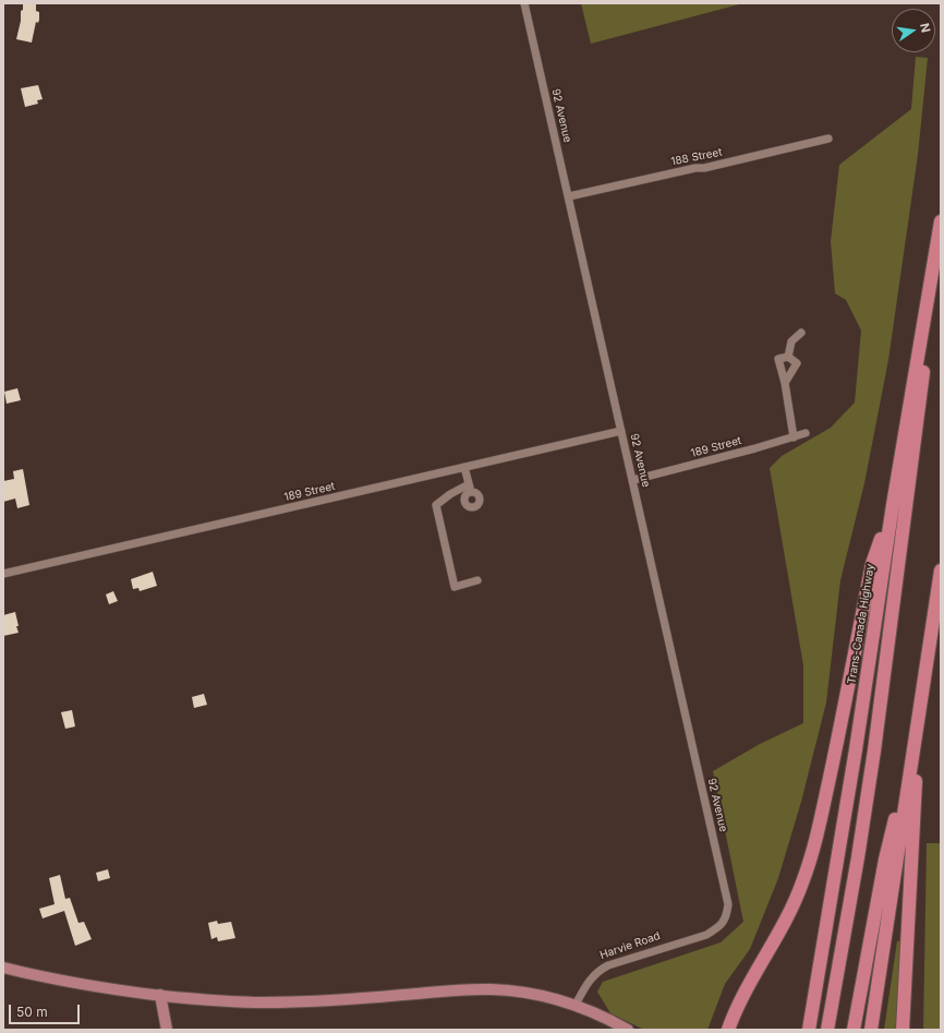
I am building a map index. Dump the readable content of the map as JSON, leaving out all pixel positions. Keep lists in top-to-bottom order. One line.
{"streets":{"highway":["Trans-Canada Highway"],"street":["92 Avenue","188 Street","189 Street","Harvie Road"]},"crossings":[["92 Avenue","188 Street"],["92 Avenue","189 Street"],["92 Avenue","Harvie Road"]],"scale_bar":"50 m","north":"right"}
